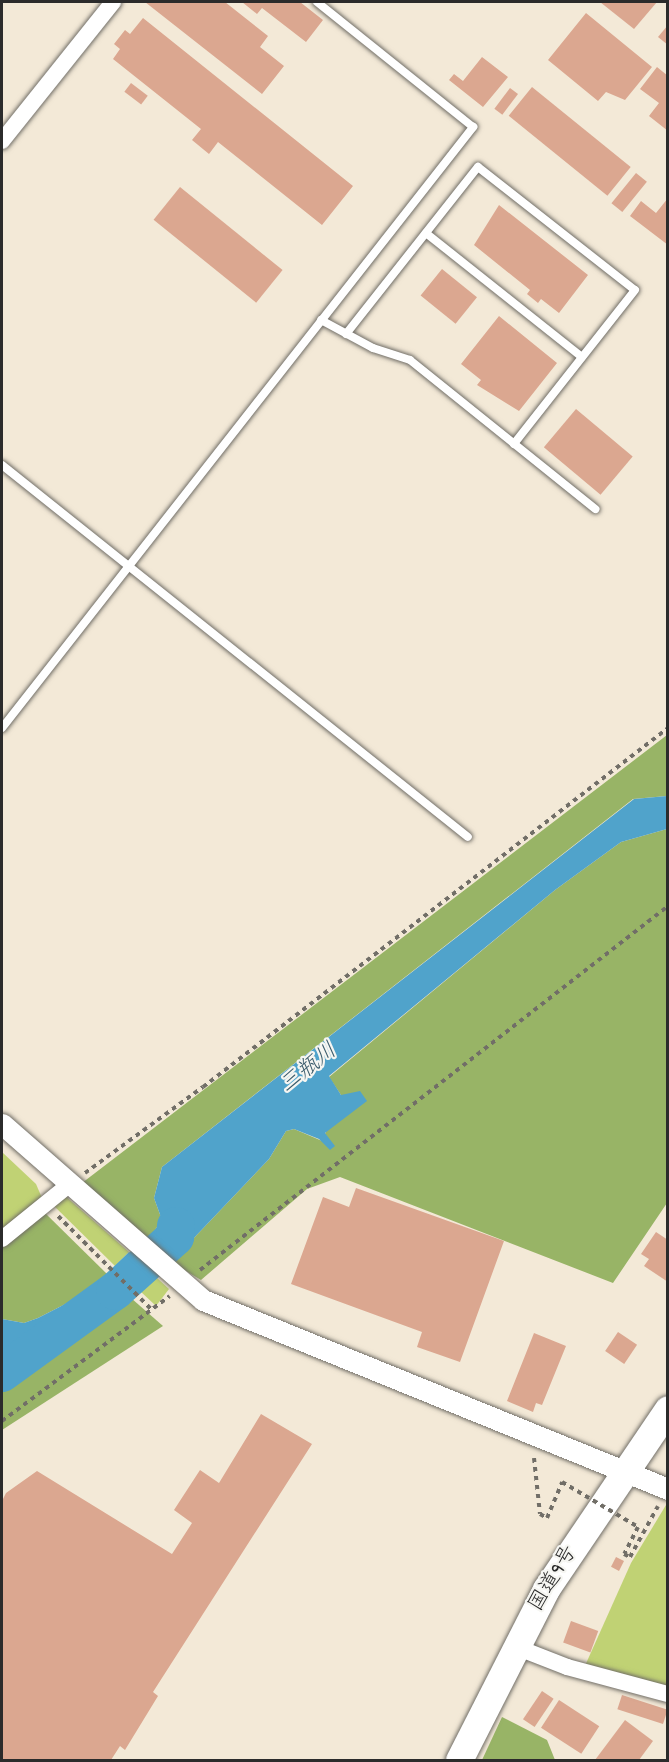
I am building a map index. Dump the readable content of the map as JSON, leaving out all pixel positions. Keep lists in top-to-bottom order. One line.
{"streets":{"highway":["国道9号"]},"water":["三瓶川"]}
